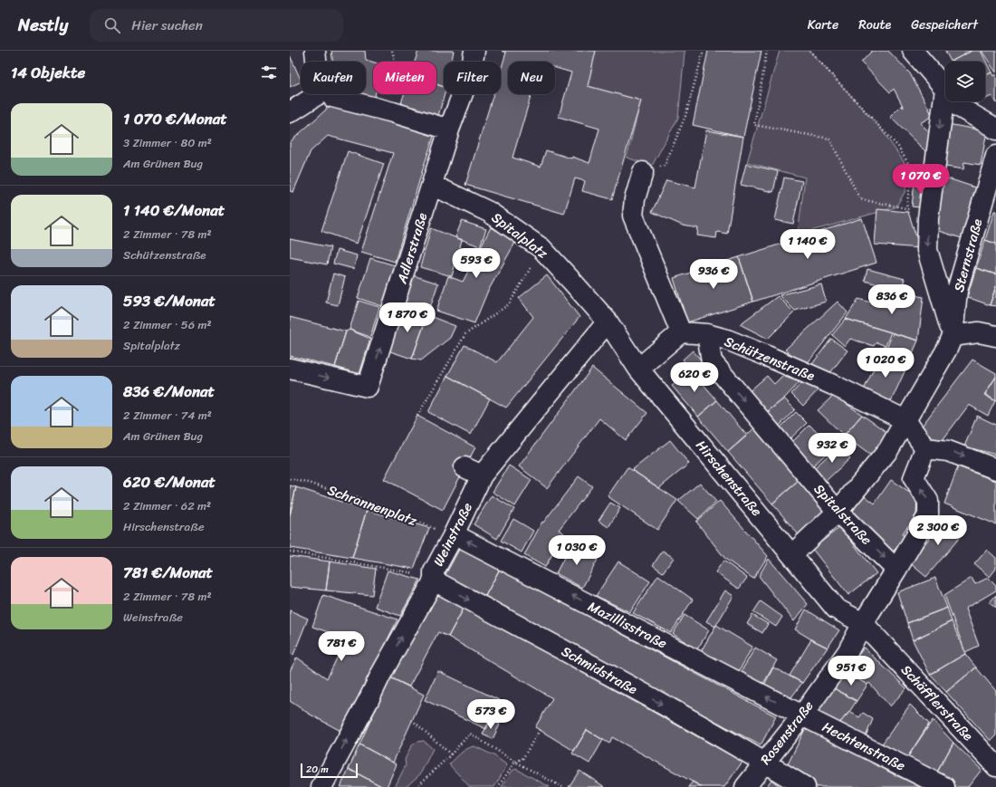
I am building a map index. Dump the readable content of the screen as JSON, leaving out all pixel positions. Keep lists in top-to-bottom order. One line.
{"streets":{"street":["Spitalplatz","Adlerstraße","Sternstraße","Schützenstraße","Hirschenstraße","Spitalstraße","Weinstraße","Mazillisstraße","Schmidstraße","Schäfflerstraße","Rosenstraße","Hechtenstraße"],"path":["Schrannenplatz"]},"crossings":[["Spitalplatz","Adlerstraße"],["Spitalplatz","Hirschenstraße"],["Spitalplatz","Weinstraße"],["Sternstraße","Schützenstraße"],["Schützenstraße","Spitalstraße"],["Hirschenstraße","Weinstraße"],["Hirschenstraße","Schäfflerstraße"],["Hirschenstraße","Rosenstraße"],["Schrannenplatz","Weinstraße"],["Schrannenplatz","Mazillisstraße"],["Spitalstraße","Rosenstraße"],["Weinstraße","Mazillisstraße"],["Weinstraße","Schmidstraße"],["Mazillisstraße","Rosenstraße"],["Mazillisstraße","Hechtenstraße"],["Schmidstraße","Rosenstraße"],["Schäfflerstraße","Rosenstraße"],["Rosenstraße","Hechtenstraße"]],"one_way":["Spitalstraße","Weinstraße","Mazillisstraße","Schmidstraße"],"scale_bar":"20 m","page":{"header":"Nestly","search":"Hier suchen","nav":["Karte","Route","Gespeichert"],"heading":"14 Objekte","chip":["Kaufen","Mieten","Filter","Neu"],"list":[{"name":"1 070 €/Monat","note":"3 Zimmer · 80 m² · Am Grünen Bug"},{"name":"1 140 €/Monat","note":"2 Zimmer · 78 m² · Schützenstraße"},{"name":"593 €/Monat","note":"2 Zimmer · 56 m² · Spitalplatz"},{"name":"836 €/Monat","note":"2 Zimmer · 74 m² · Am Grünen Bug"},{"name":"620 €/Monat","note":"2 Zimmer · 62 m² · Hirschenstraße"},{"name":"781 €/Monat","note":"2 Zimmer · 78 m² · Weinstraße"}],"price":["1 070 €","1 140 €","593 €","936 €","836 €","1 870 €","1 020 €","620 €","932 €","2 300 €","1 030 €","781 €","951 €","573 €"],"scale":"20 m"}}
